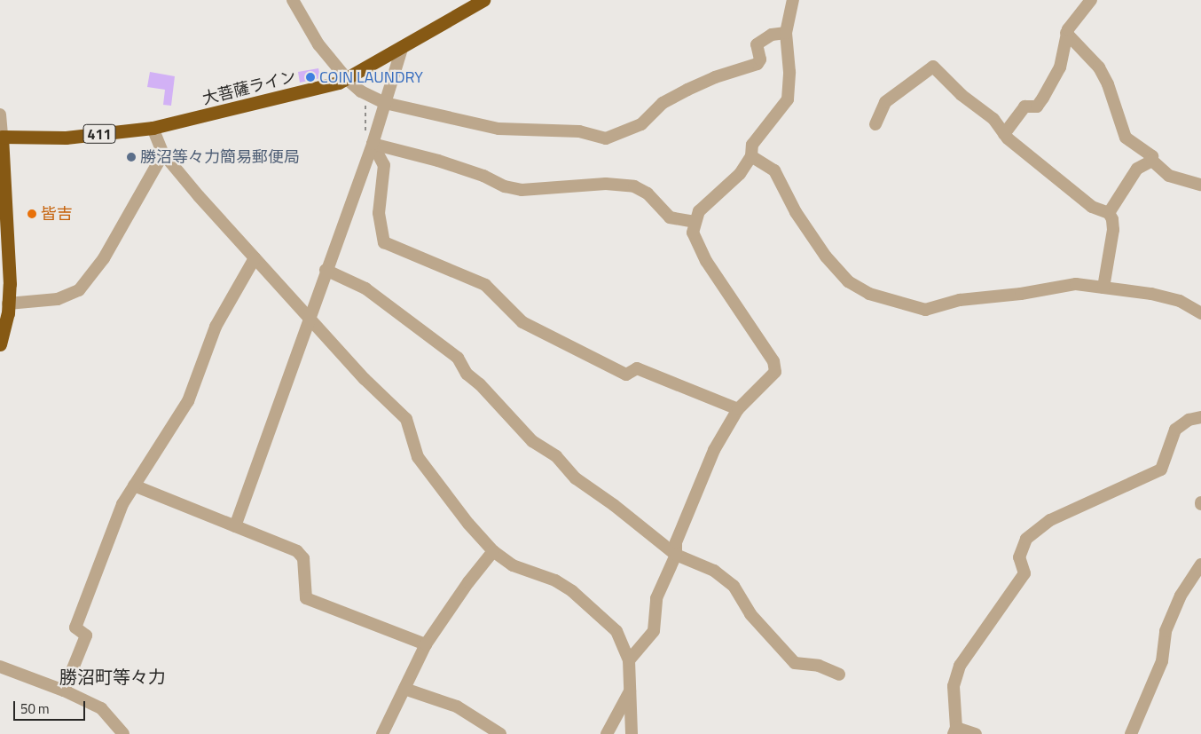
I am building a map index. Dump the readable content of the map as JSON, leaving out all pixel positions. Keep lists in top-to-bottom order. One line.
{"streets":{"highway":["大菩薩ライン","411"]},"districts":["勝沼町等々力"],"places":["COIN LAUNDRY","勝沼等々力簡易郵便局","皆吉"],"scale_bar":"50 m"}
